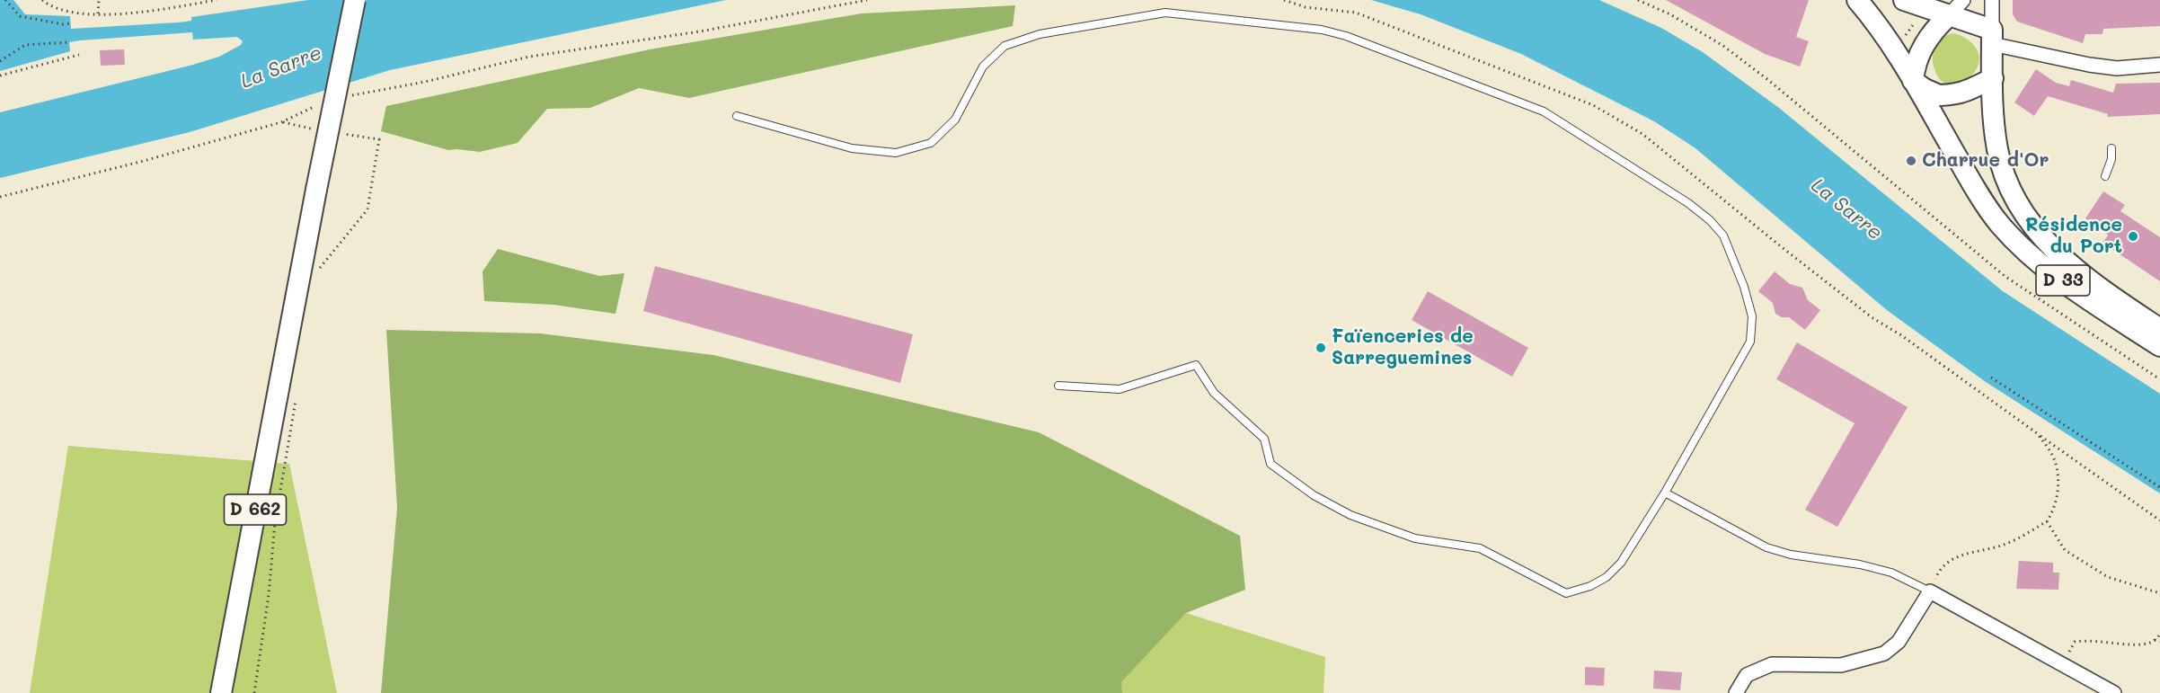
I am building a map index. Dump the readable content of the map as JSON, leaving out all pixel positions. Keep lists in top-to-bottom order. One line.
{"streets":{"main road":["D 33","D 662"]},"water":["La Sarre"],"places":["Charrue d'Or","Résidence du Port","Faïenceries de Sarreguemines"]}
